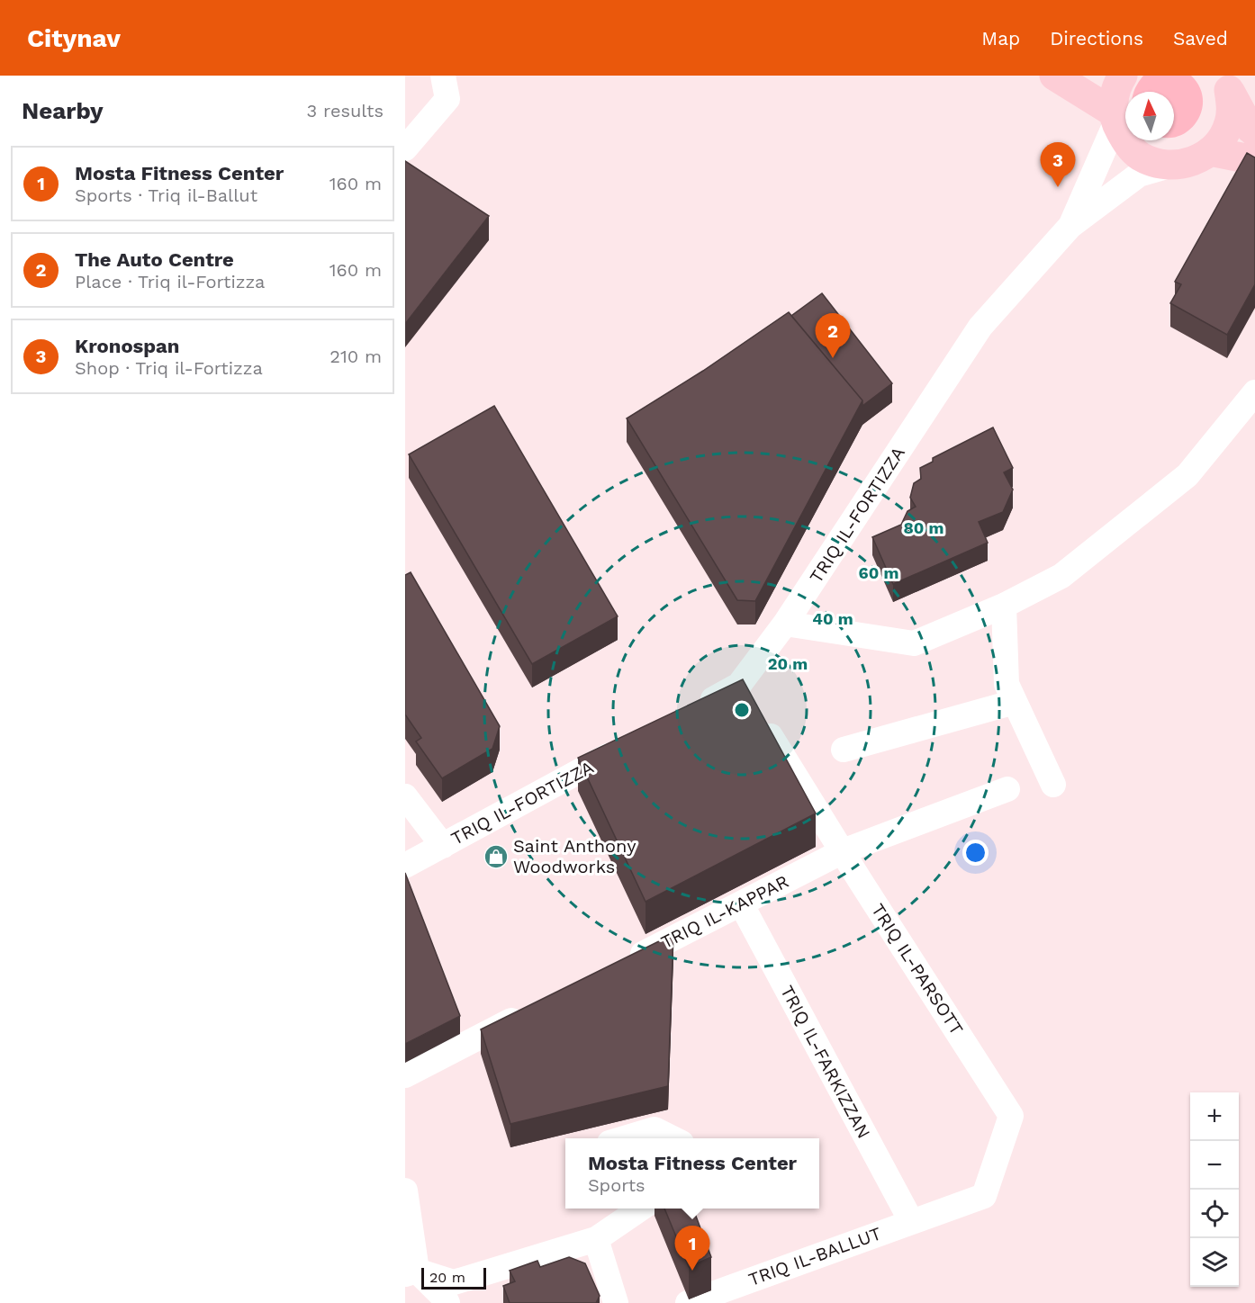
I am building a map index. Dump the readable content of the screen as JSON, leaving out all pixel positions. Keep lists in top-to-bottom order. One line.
{"streets":{"street":["TRIQ IL-FORTIZZA","TRIQ IL-KAPPAR","TRIQ IL-PARSOTT","TRIQ IL-FARKIZZAN","TRIQ IL-BALLUT"]},"crossings":[["TRIQ IL-FORTIZZA","TRIQ IL-PARSOTT"],["TRIQ IL-KAPPAR","TRIQ IL-PARSOTT"],["TRIQ IL-KAPPAR","TRIQ IL-FARKIZZAN"],["TRIQ IL-PARSOTT","TRIQ IL-FARKIZZAN"],["TRIQ IL-PARSOTT","TRIQ IL-BALLUT"],["TRIQ IL-FARKIZZAN","TRIQ IL-BALLUT"]],"places":{"shop":["Saint Anthony Woodworks"]},"scale_bar":"20 m","north":"top","page":{"header":"Citynav","nav":["Map","Directions","Saved"],"heading":["Nearby","3 results"],"pins":["3","2","1"],"list":[{"mark":"1","name":"Mosta Fitness Center","note":"Sports · Triq il-Ballut","value":"160 m"},{"mark":"2","name":"The Auto Centre","note":"Place · Triq il-Fortizza","value":"160 m"},{"mark":"3","name":"Kronospan","note":"Shop · Triq il-Fortizza","value":"210 m"}],"map_buttons":["+","−"],"popup":["Mosta Fitness Center","Sports"],"scale":"20 m"},"rings":["80 m","60 m","40 m","20 m"]}
